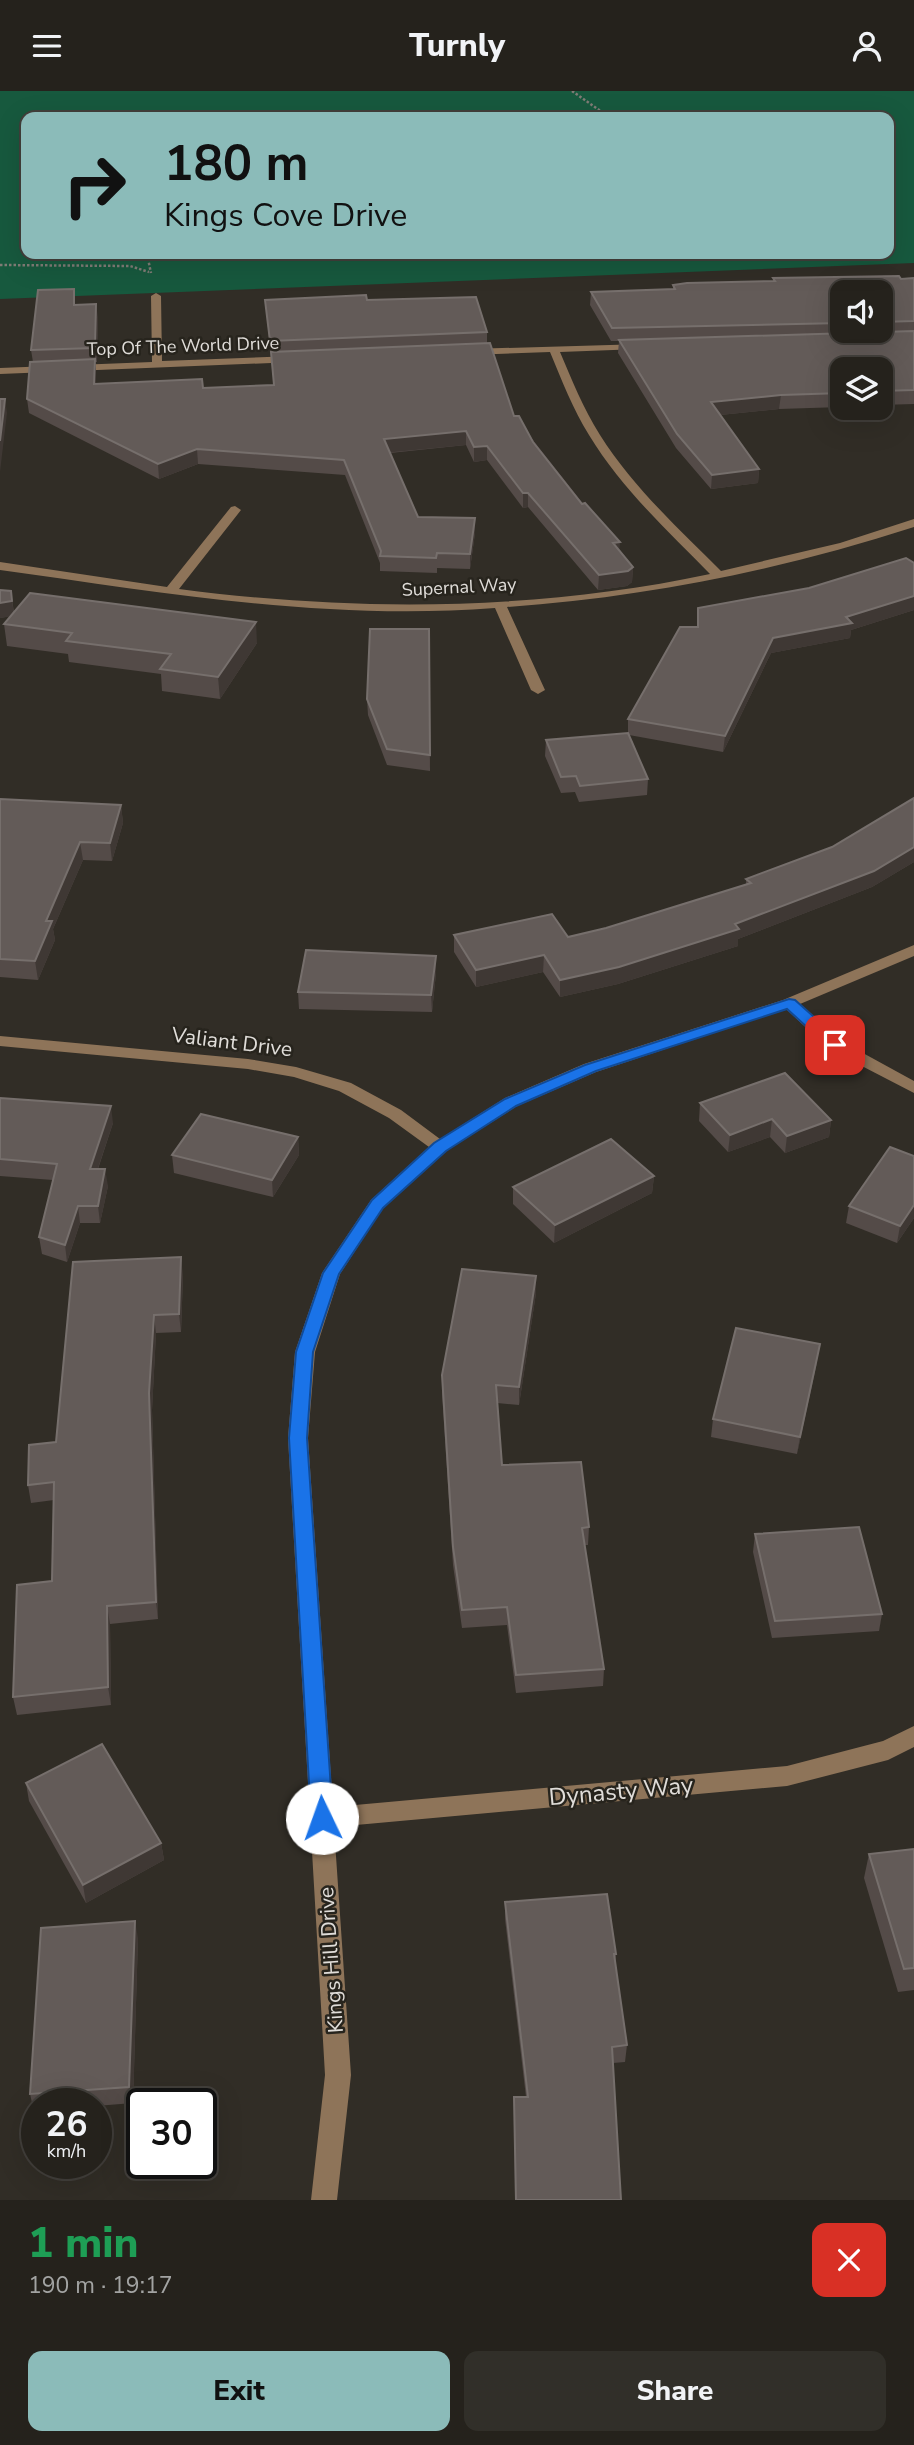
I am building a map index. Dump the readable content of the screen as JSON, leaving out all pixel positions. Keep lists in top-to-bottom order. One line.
{"streets":{"street":["Top Of The World Drive","Supernal Way","Valiant Drive","Dynasty Way","Kings Hill Drive"]},"crossings":[["Valiant Drive","Kings Hill Drive"],["Dynasty Way","Kings Hill Drive"]],"page":{"header":"Turnly","turn":["180 m","Kings Cove Drive"],"speed":"26 km/h","limit":"30","heading":["1 min","190 m · 19:17"],"buttons":["Exit","Share"]}}
